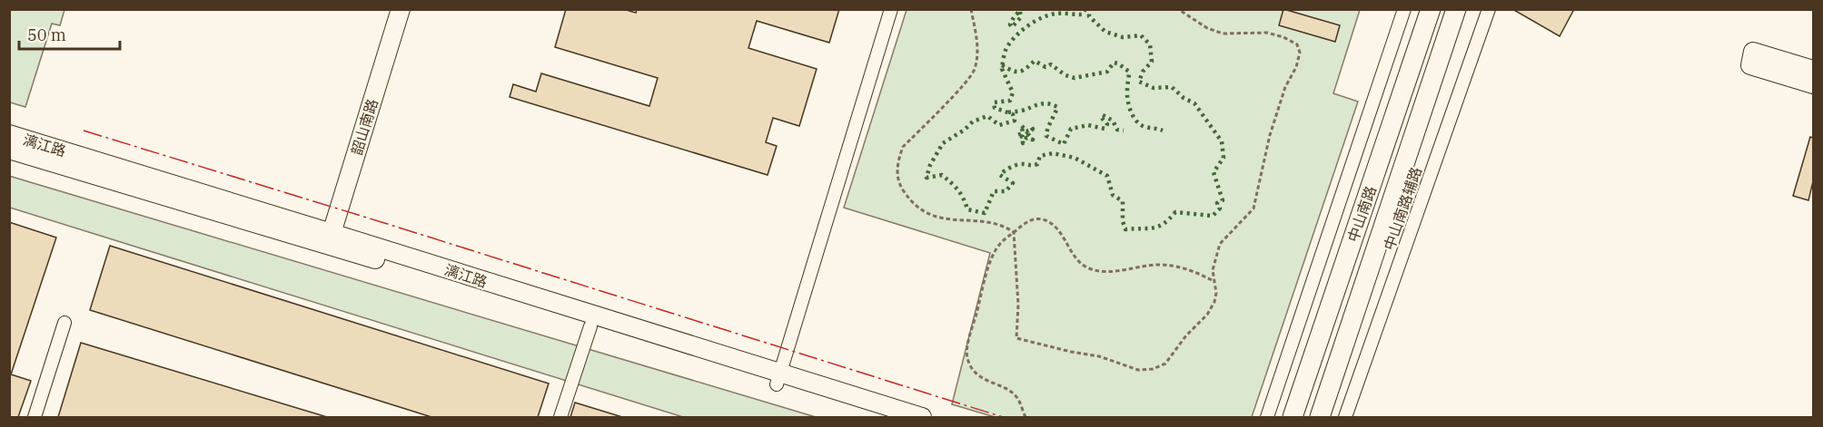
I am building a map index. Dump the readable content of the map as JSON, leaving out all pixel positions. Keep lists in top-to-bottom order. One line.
{"streets":{"main road":["中山南路"],"street":["韶山南路","漓江路","中山南路辅路"]},"crossings":[["韶山南路","漓江路"]],"scale_bar":"50 m"}
